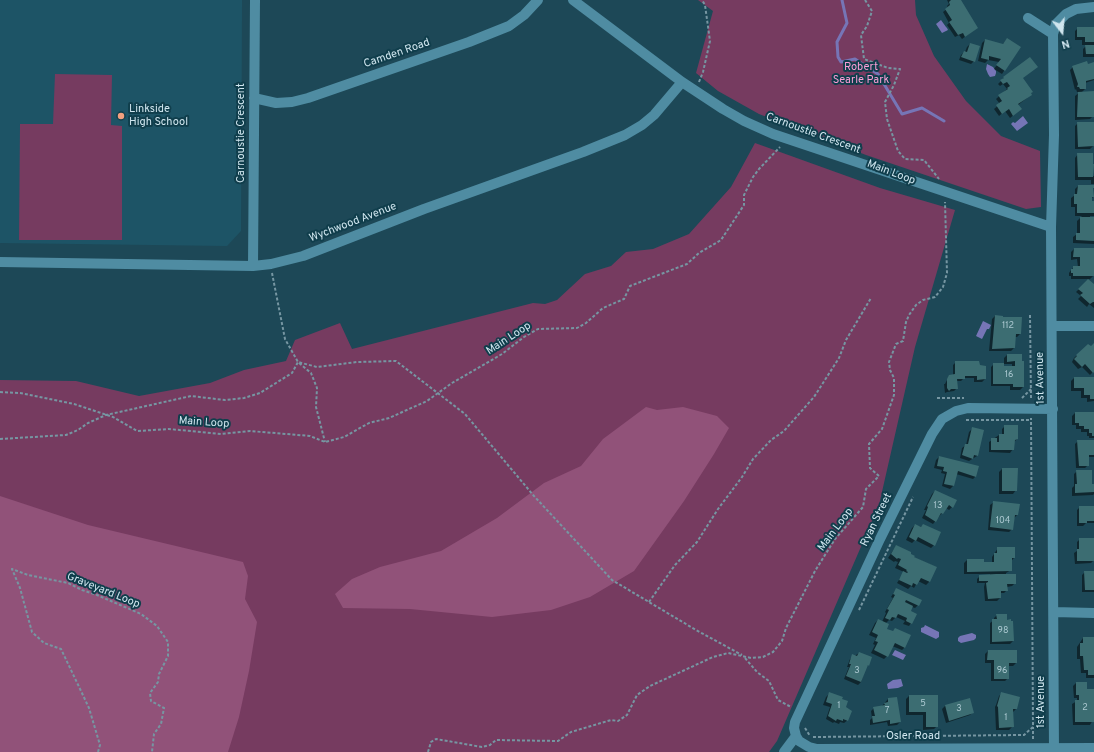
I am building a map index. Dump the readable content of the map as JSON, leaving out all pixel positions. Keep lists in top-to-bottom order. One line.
{"streets":{"street":["Camden Road","Carnoustie Crescent","Wychwood Avenue","1st Avenue","Ryan Street","Osler Road"],"path":["Main Loop","Graveyard Loop"]},"crossings":[["Camden Road","Carnoustie Crescent"],["Carnoustie Crescent","Main Loop"],["Carnoustie Crescent","Wychwood Avenue"],["Carnoustie Crescent","1st Avenue"],["1st Avenue","Ryan Street"],["1st Avenue","Osler Road"],["Ryan Street","Osler Road"]],"parks":["Robert Searle Park"],"places":["Linkside High School"],"house_numbers":["112","16","13","104","98","3","96","5","1","2","3","7","1"],"north":"bottom"}
